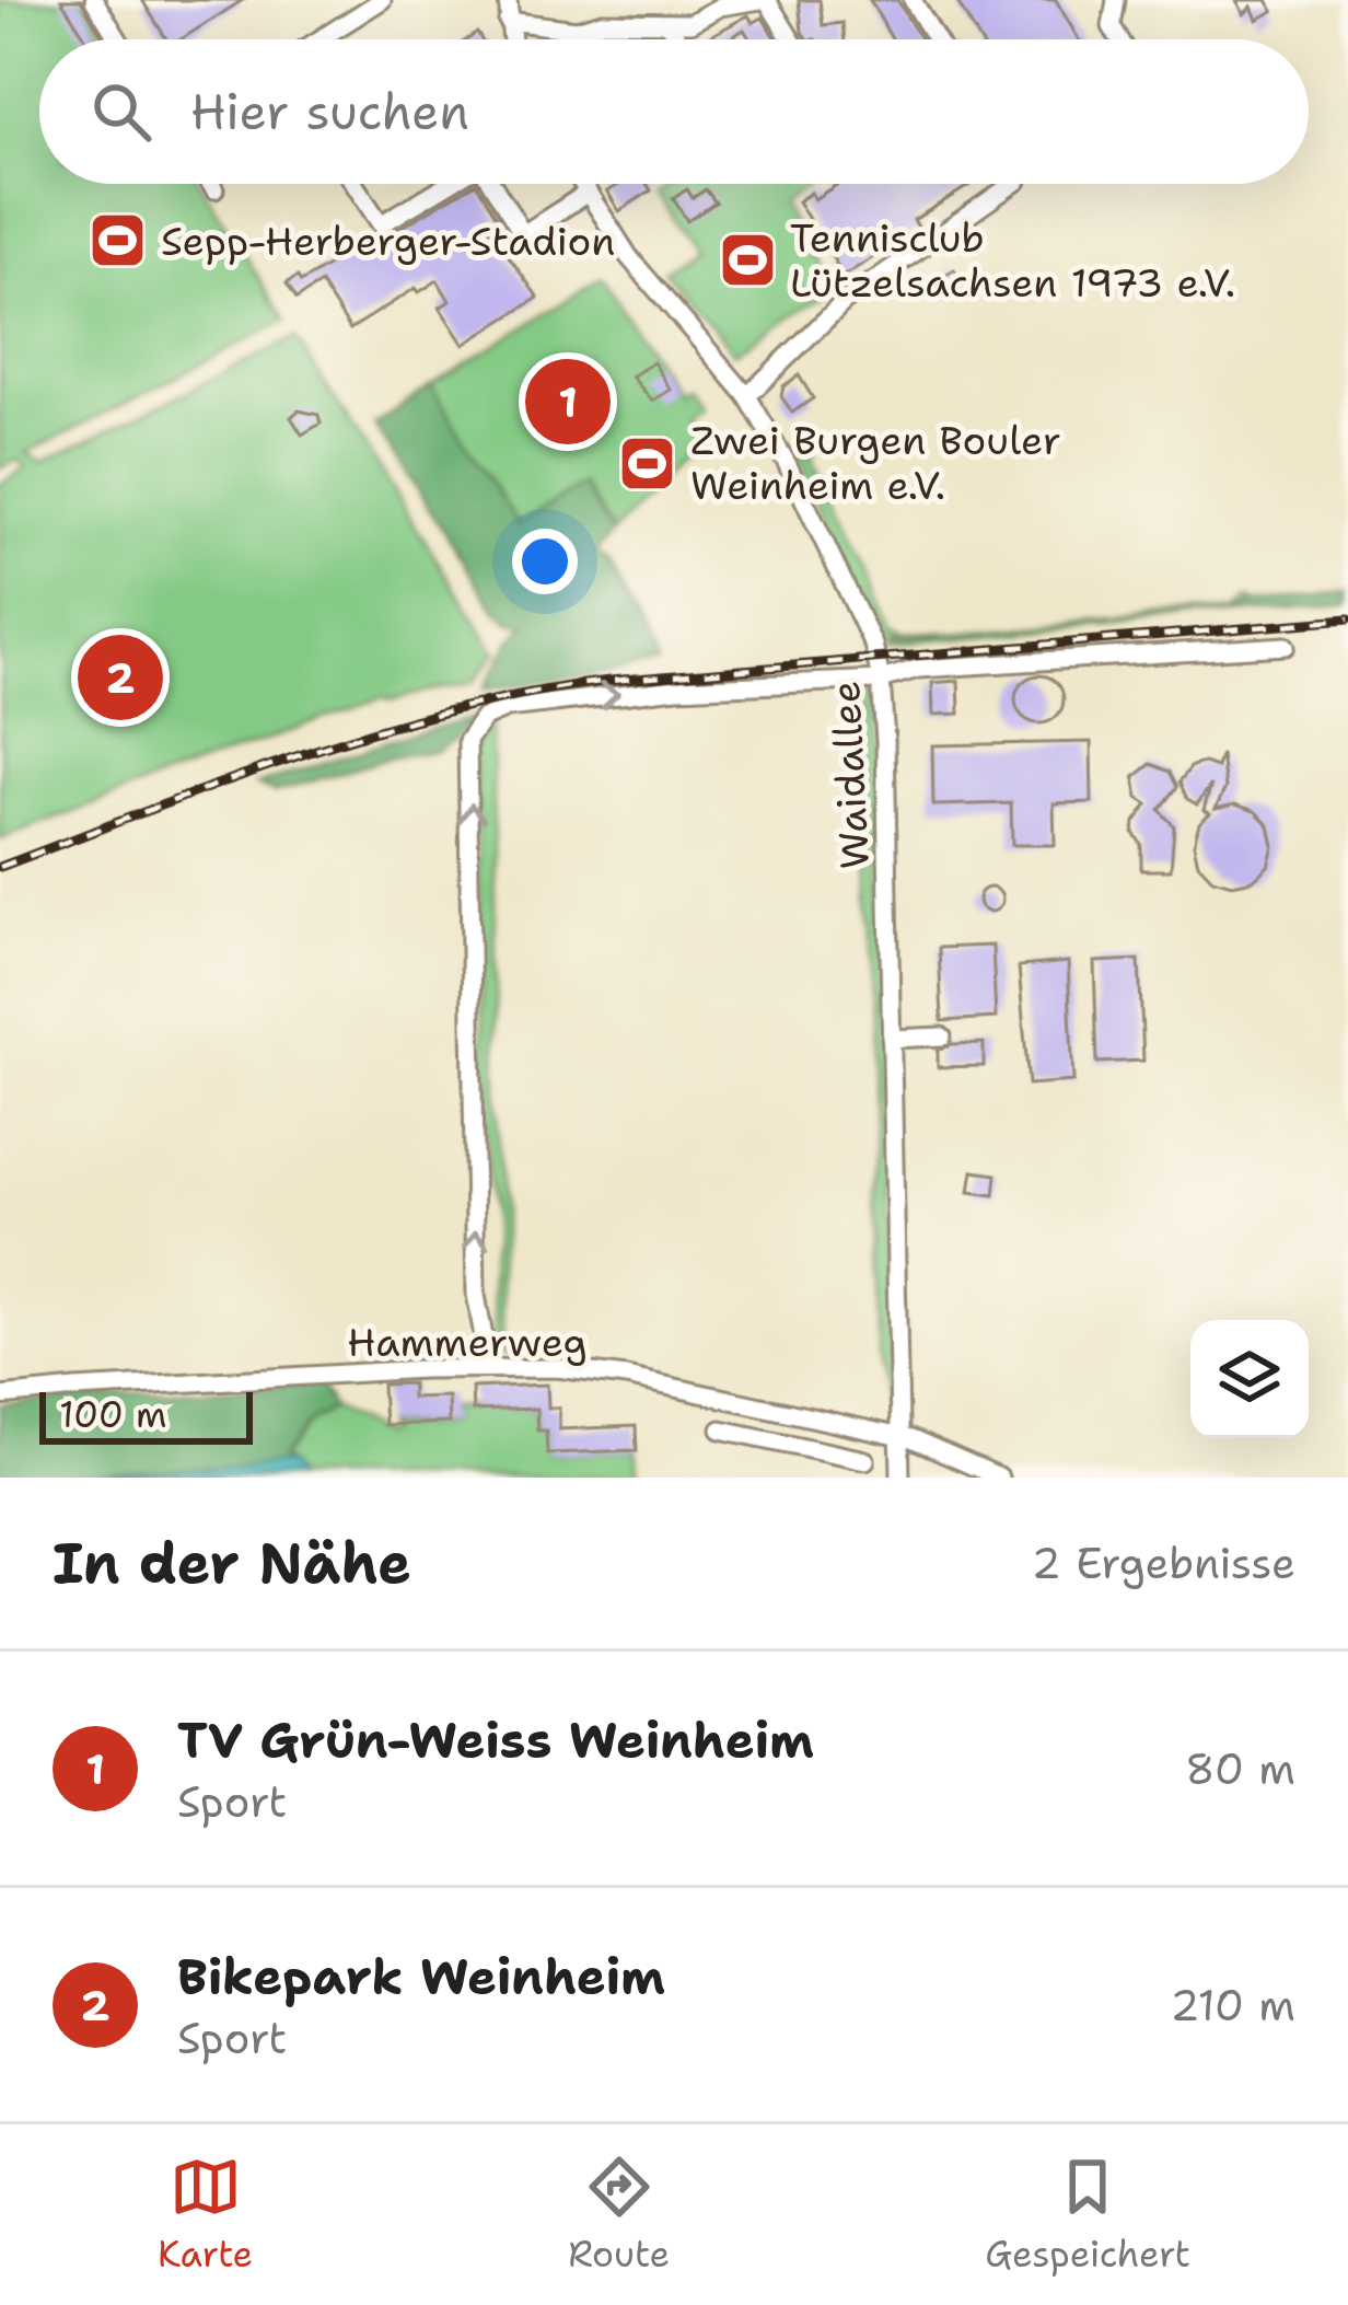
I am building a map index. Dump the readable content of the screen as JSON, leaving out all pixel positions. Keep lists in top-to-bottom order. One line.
{"streets":{"street":["Waidallee","Hammerweg"]},"crossings":[["Waidallee","Hammerweg"]],"places":{"sports":["Sepp-Herberger-Stadion","Tennisclub Lützelsachsen 1973 e.V.","Zwei Burgen Bouler Weinheim e.V."]},"scale_bar":"100 m","page":{"search":"Hier suchen","pins":["1","2"],"scale":"100 m","heading":["In der Nähe","2 Ergebnisse"],"list":[{"mark":"1","name":"TV Grün-Weiss Weinheim","note":"Sport","value":"80 m"},{"mark":"2","name":"Bikepark Weinheim","note":"Sport","value":"210 m"}],"nav":["Karte","Route","Gespeichert"]}}
